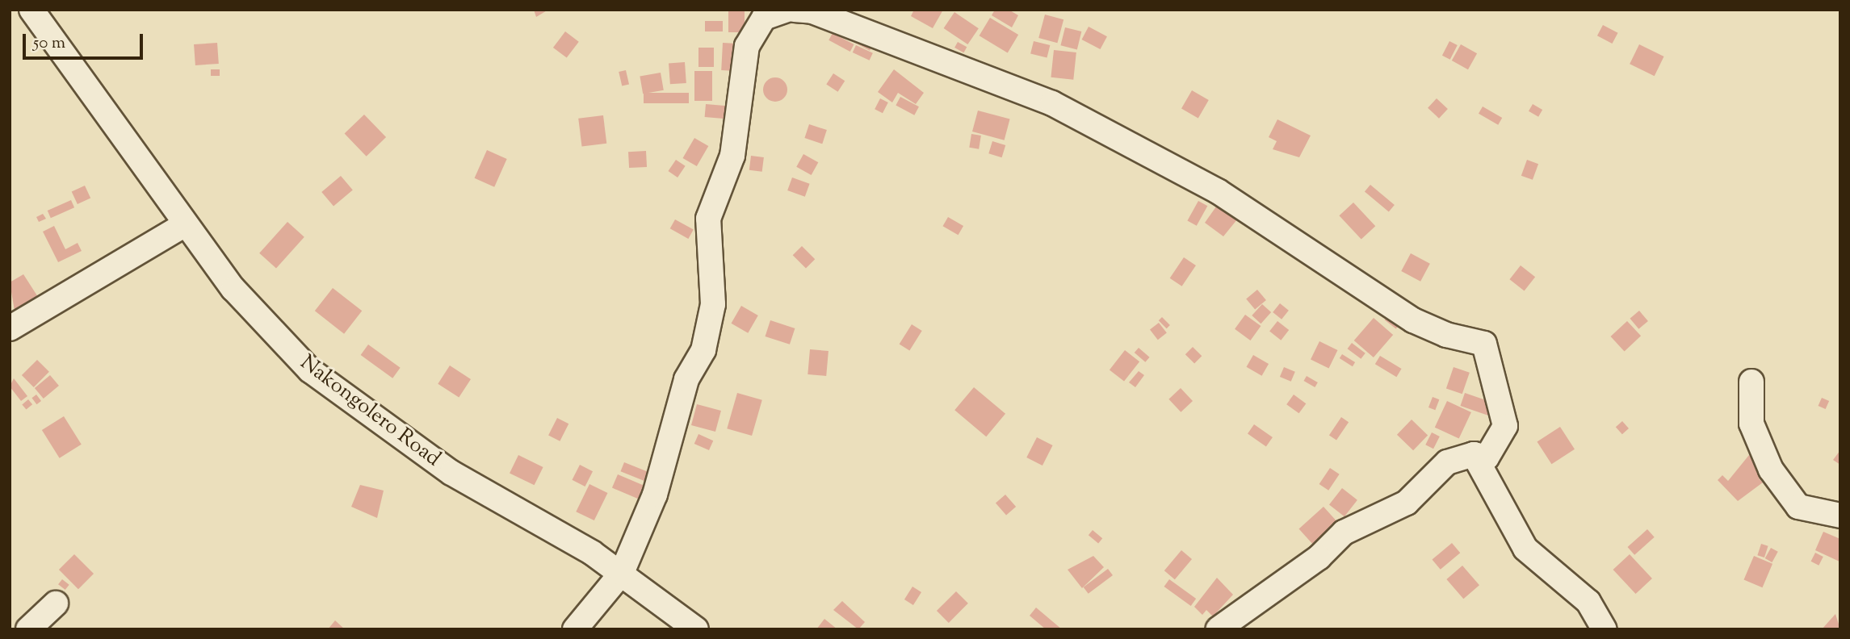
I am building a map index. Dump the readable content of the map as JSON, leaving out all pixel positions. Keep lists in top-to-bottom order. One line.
{"streets":{"street":["Nakongolero Road"]},"scale_bar":"50 m"}
